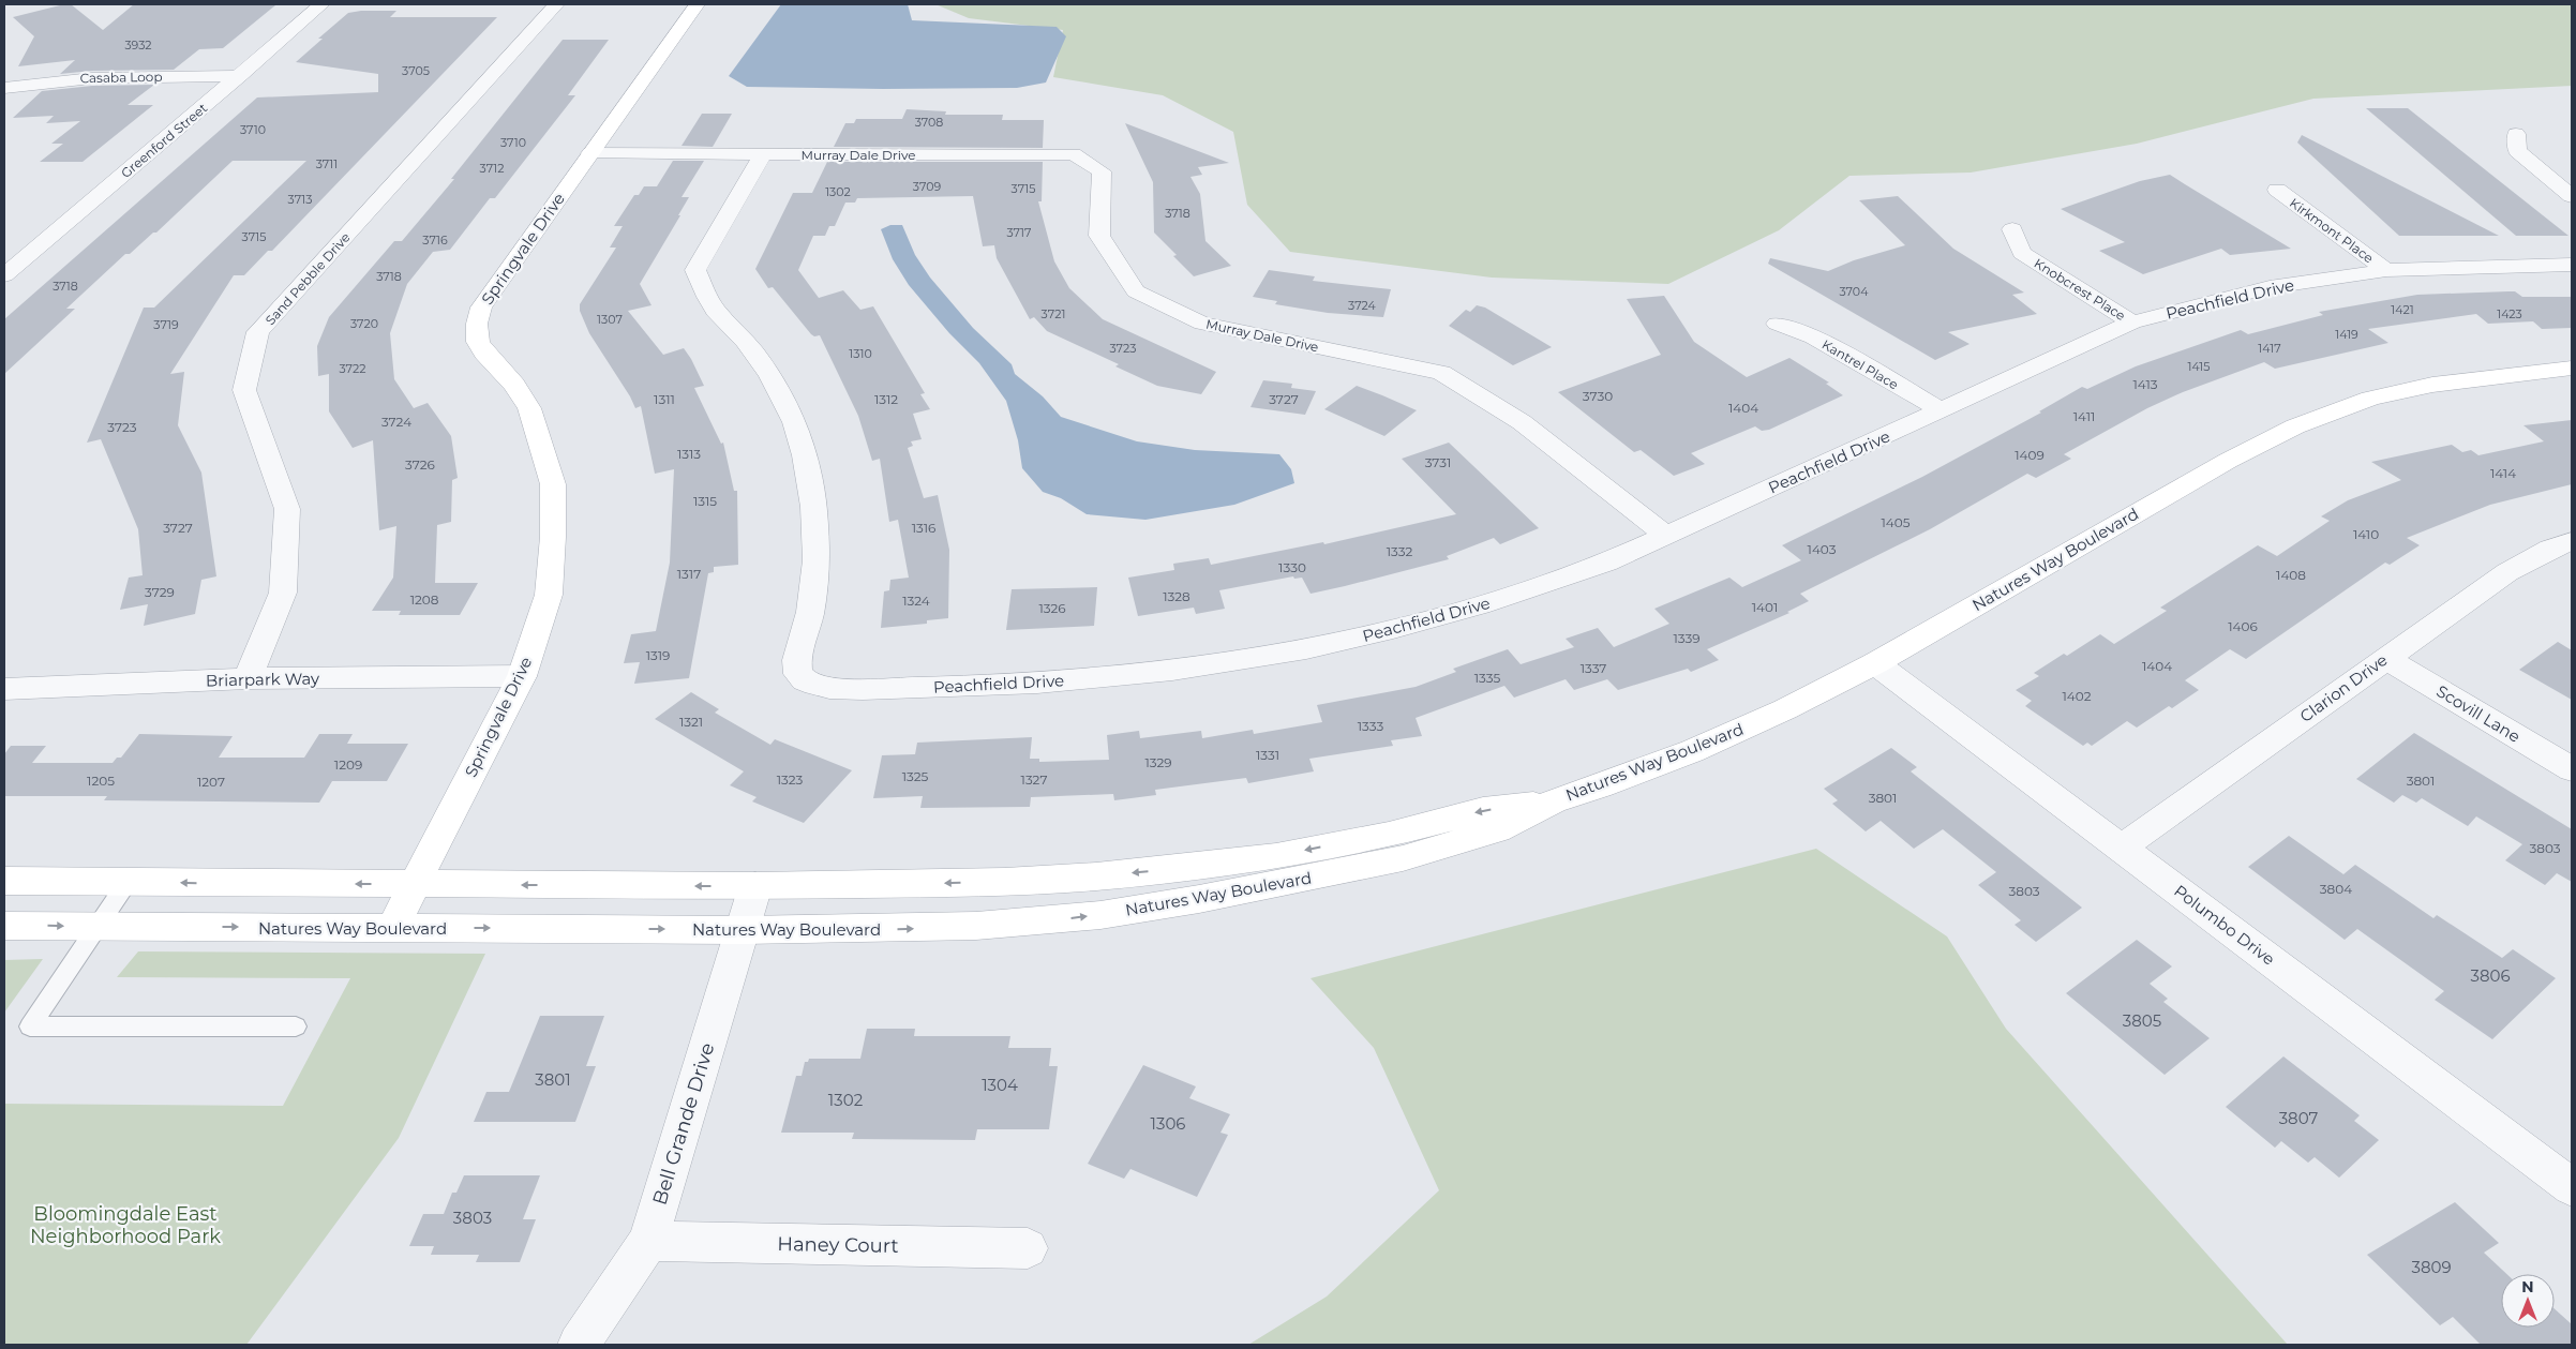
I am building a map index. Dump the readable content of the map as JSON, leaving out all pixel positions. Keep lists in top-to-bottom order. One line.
{"streets":{"street":["Casaba Loop","Greenford Street","Murray Dale Drive","Kirkmont Place","Springvale Drive","Sand Pebble Drive","Knobcrest Place","Peachfield Drive","Kantrel Place","Natures Way Boulevard","Briarpark Way","Clarion Drive","Scovill Lane","Polumbo Drive","Bell Grande Drive","Haney Court"]},"crossings":[["Casaba Loop","Greenford Street"],["Murray Dale Drive","Springvale Drive"],["Murray Dale Drive","Peachfield Drive"],["Kirkmont Place","Peachfield Drive"],["Springvale Drive","Natures Way Boulevard"],["Springvale Drive","Briarpark Way"],["Sand Pebble Drive","Briarpark Way"],["Knobcrest Place","Peachfield Drive"],["Peachfield Drive","Kantrel Place"],["Natures Way Boulevard","Polumbo Drive"],["Natures Way Boulevard","Bell Grande Drive"],["Clarion Drive","Scovill Lane"],["Clarion Drive","Polumbo Drive"],["Bell Grande Drive","Haney Court"]],"parks":["Bloomingdale East Neighborhood Park"],"house_numbers":["3932","3705","3708","3710","3710","3711","3712","3709","3715","1302","3713","3718","3717","3715","3716","3718","3718","3704","3724","1421","3721","1423","1307","3720","3719","1419","3723","1417","1310","1415","3722","1413","3730","1311","1312","3727","1404","1411","3724","3723","1313","1409","3731","3726","1414","1315","1405","3727","1316","1410","1403","1332","1330","1317","1408","3729","1328","1208","1324","1401","1326","1406","1339","1319","1404","1337","1335","1402","1321","1333","1331","1329","1209","1325","1323","1327","1205","3801","1207","3801","3803","3804","3803","3806","3805","3801","1304","1302","3807","1306","3803","3809"],"north":"top"}
